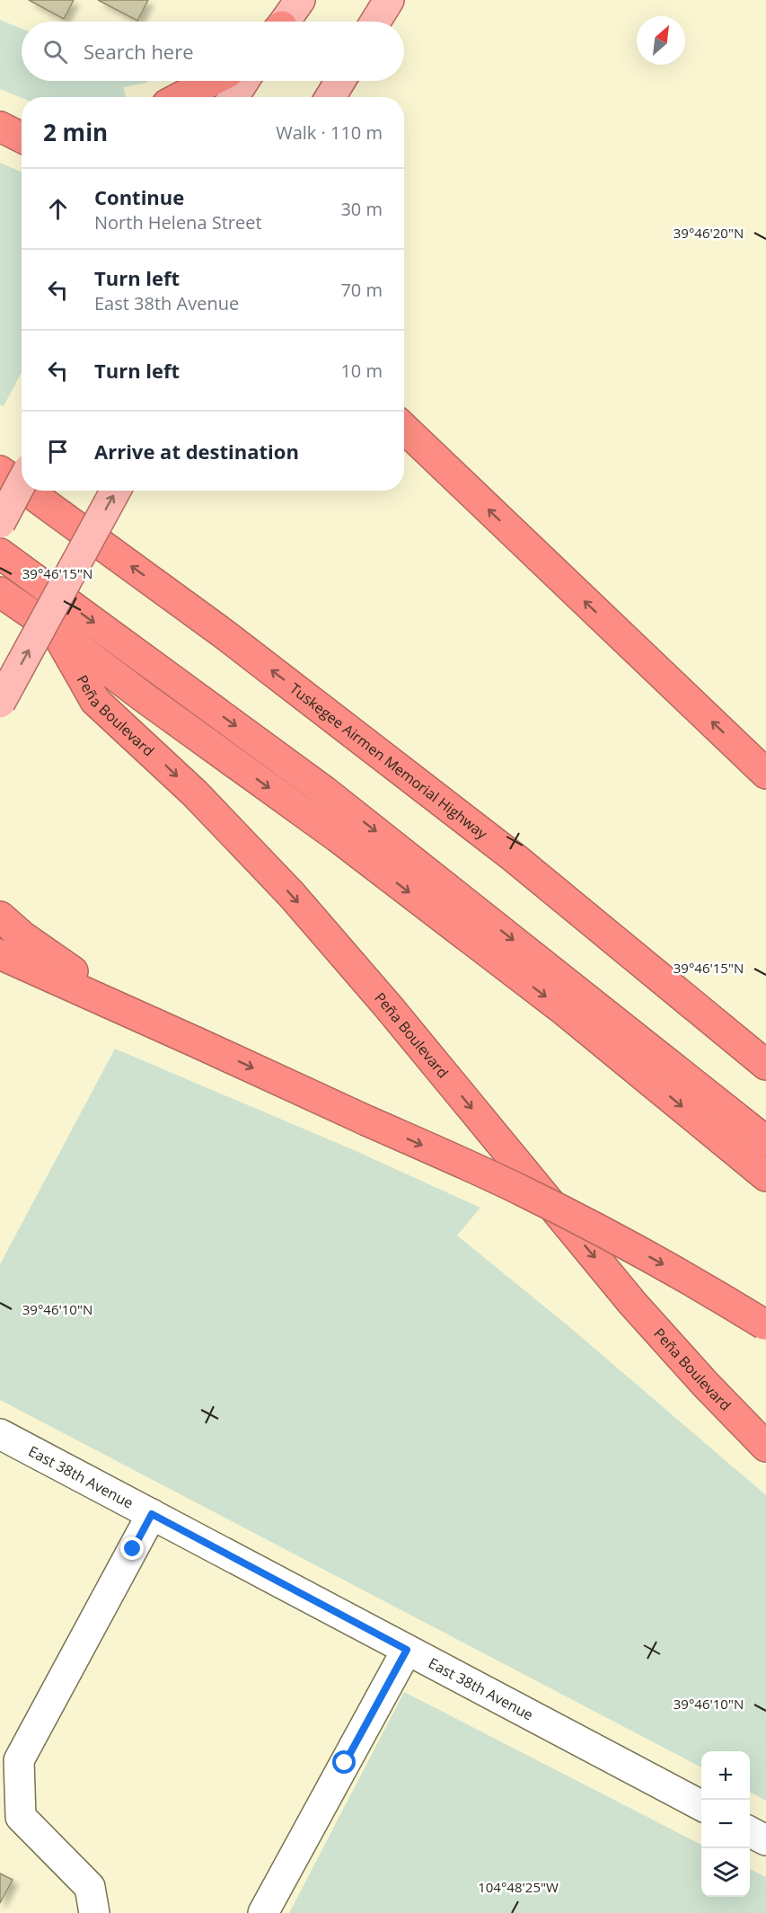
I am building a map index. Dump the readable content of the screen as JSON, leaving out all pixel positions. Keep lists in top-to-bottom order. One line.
{"streets":{"highway":["Peña Boulevard","Tuskegee Airmen Memorial Highway"],"street":["East 38th Avenue"]},"north":"top right","page":{"search":"Search here","heading":["2 min","Walk · 110 m"],"list":[["Continue","North Helena Street","30 m"],["Turn left","East 38th Avenue","70 m"],["Turn left","10 m"],"Arrive at destination"],"map_buttons":["+","−"]},"coordinates":["39°46'20\"N","39°46'15\"N","39°46'10\"N","104°48'25\"W"]}
